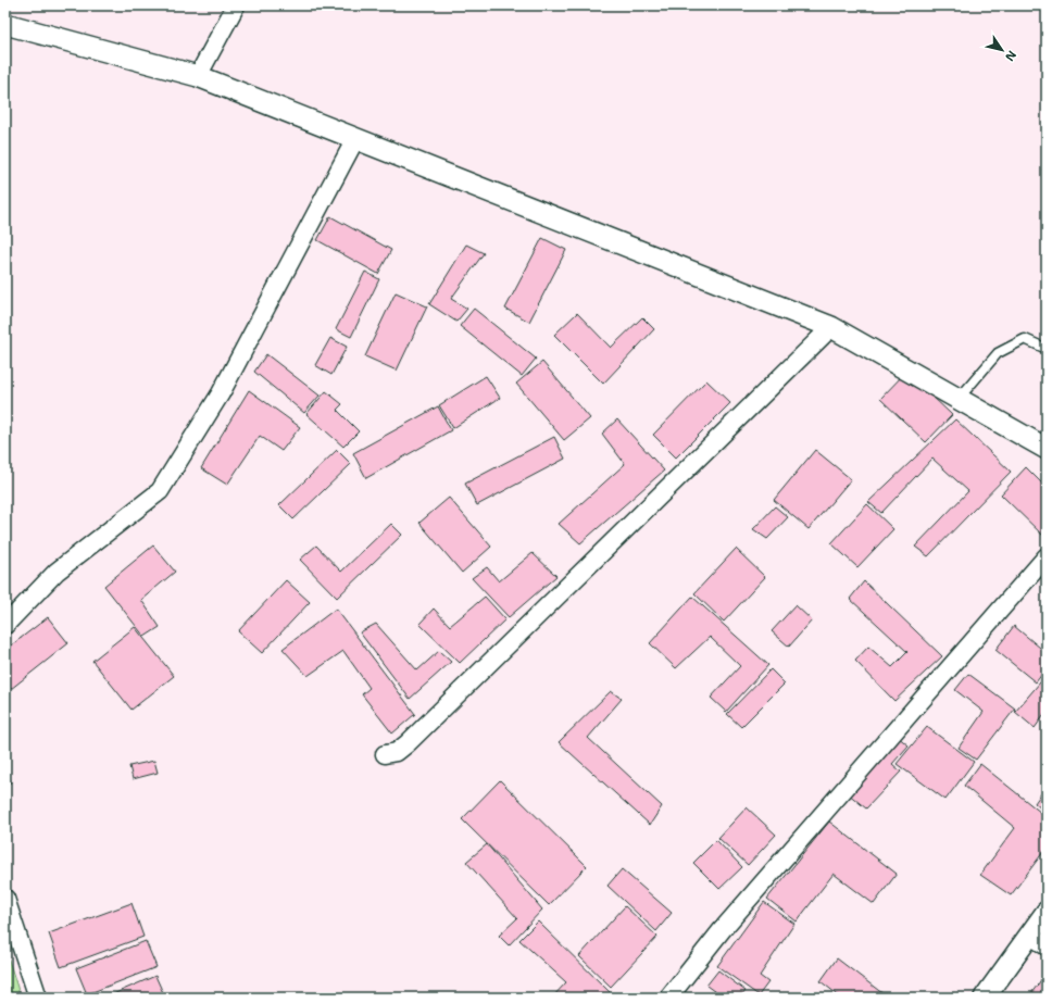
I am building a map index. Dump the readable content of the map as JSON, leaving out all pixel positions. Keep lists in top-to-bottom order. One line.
{"north":"bottom right"}
